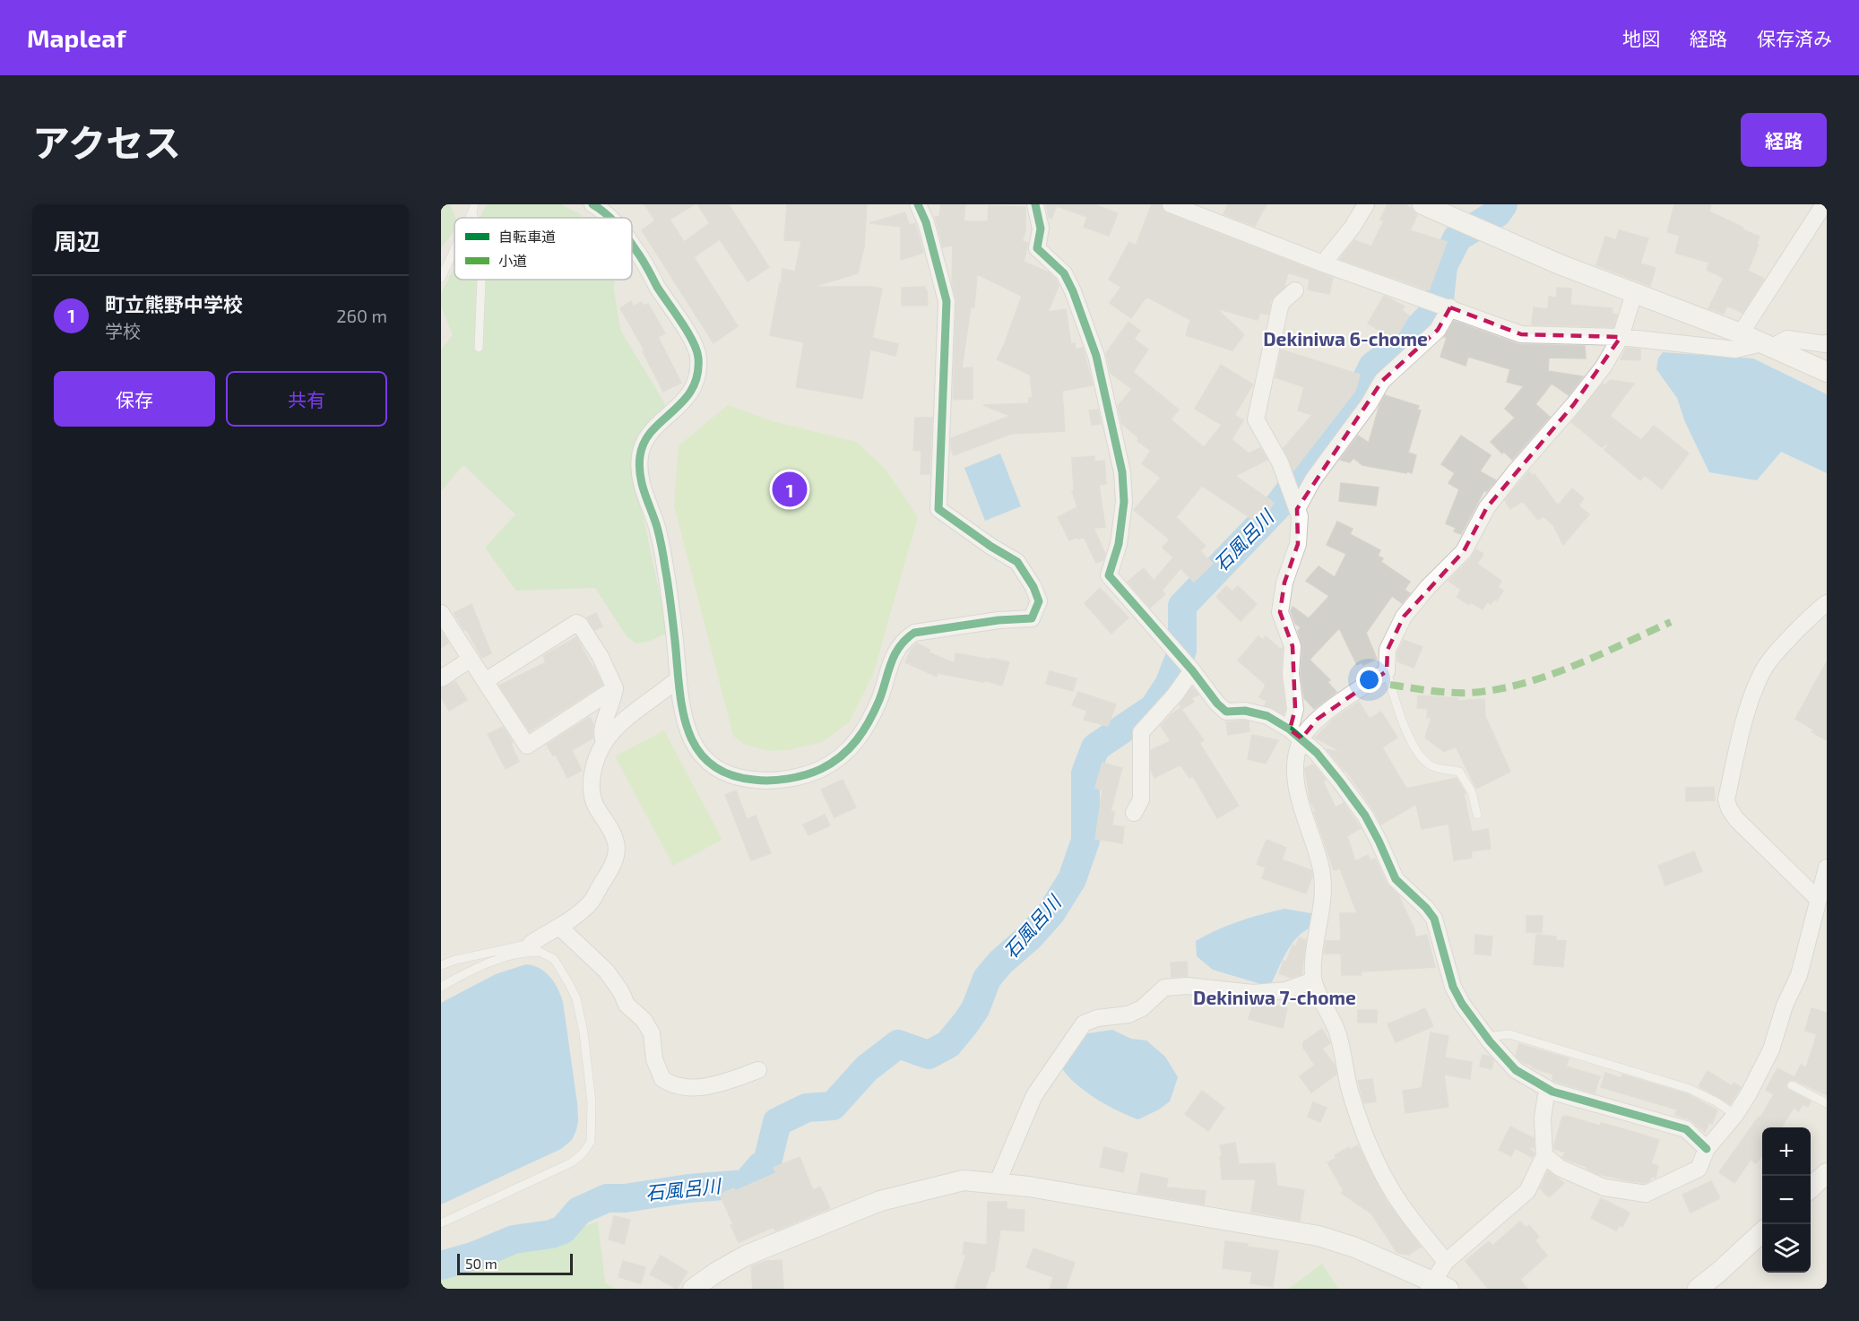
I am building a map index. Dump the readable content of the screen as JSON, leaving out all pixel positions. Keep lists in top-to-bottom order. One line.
{"districts":["Dekiniwa 6-chome","Dekiniwa 7-chome"],"water":["石風呂川"],"legend":["自転車道","小道"],"scale_bar":"50 m","page":{"header":"Mapleaf","nav":["地図","経路","保存済み"],"title":"アクセス","buttons":["経路",["保存","共有"]],"heading":"周辺","list":[{"mark":"1","name":"町立熊野中学校","note":"学校","value":"260 m"}],"pins":"1","map_buttons":["+","−"],"scale":"50 m"}}
